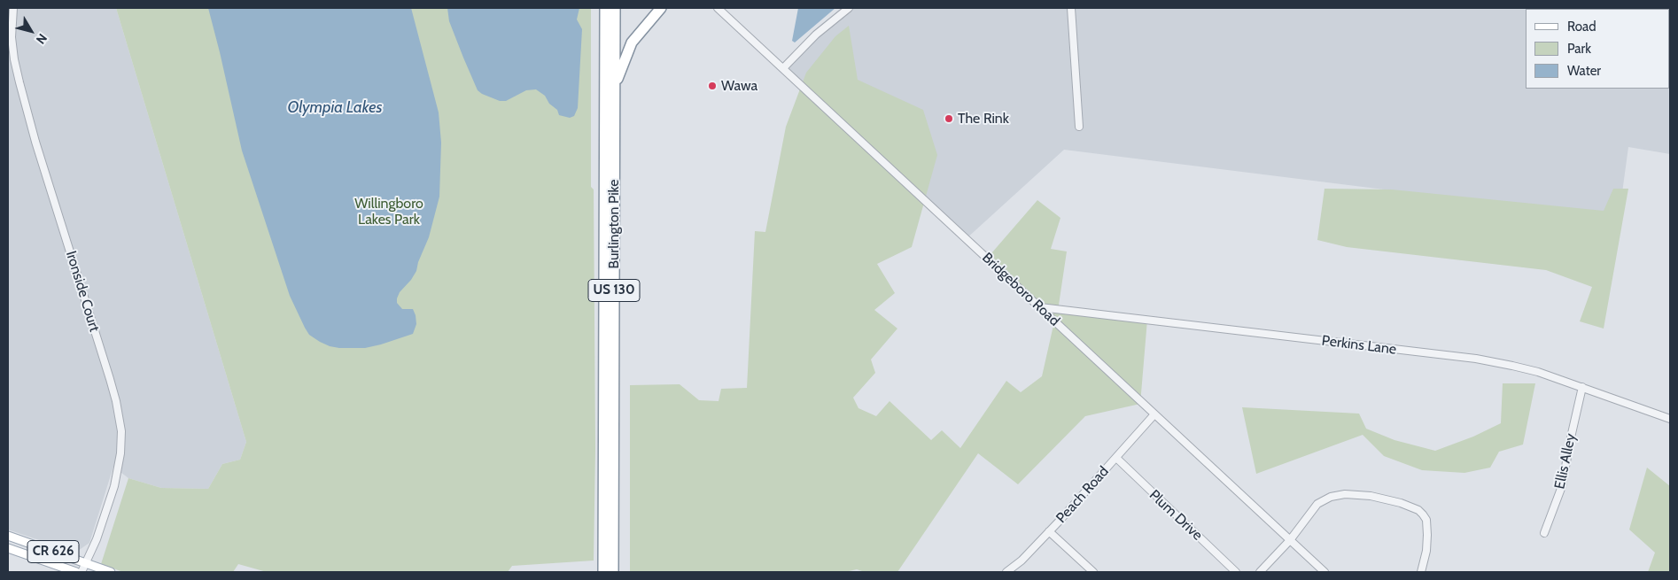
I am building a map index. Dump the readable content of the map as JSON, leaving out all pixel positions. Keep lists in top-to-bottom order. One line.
{"streets":{"highway":["Burlington Pike","US 130"],"main road":["CR 626"],"street":["Bridgeboro Road","Ironside Court","Perkins Lane","Ellis Alley","Peach Road","Plum Drive"]},"crossings":[["Bridgeboro Road","Perkins Lane"],["Bridgeboro Road","Peach Road"],["Ironside Court","CR 626"],["Perkins Lane","Ellis Alley"],["Peach Road","Plum Drive"]],"water":["Olympia Lakes"],"parks":["Willingboro Lakes Park"],"places":["Wawa","The Rink"],"legend":["Road","Park","Water"],"north":"bottom right"}
